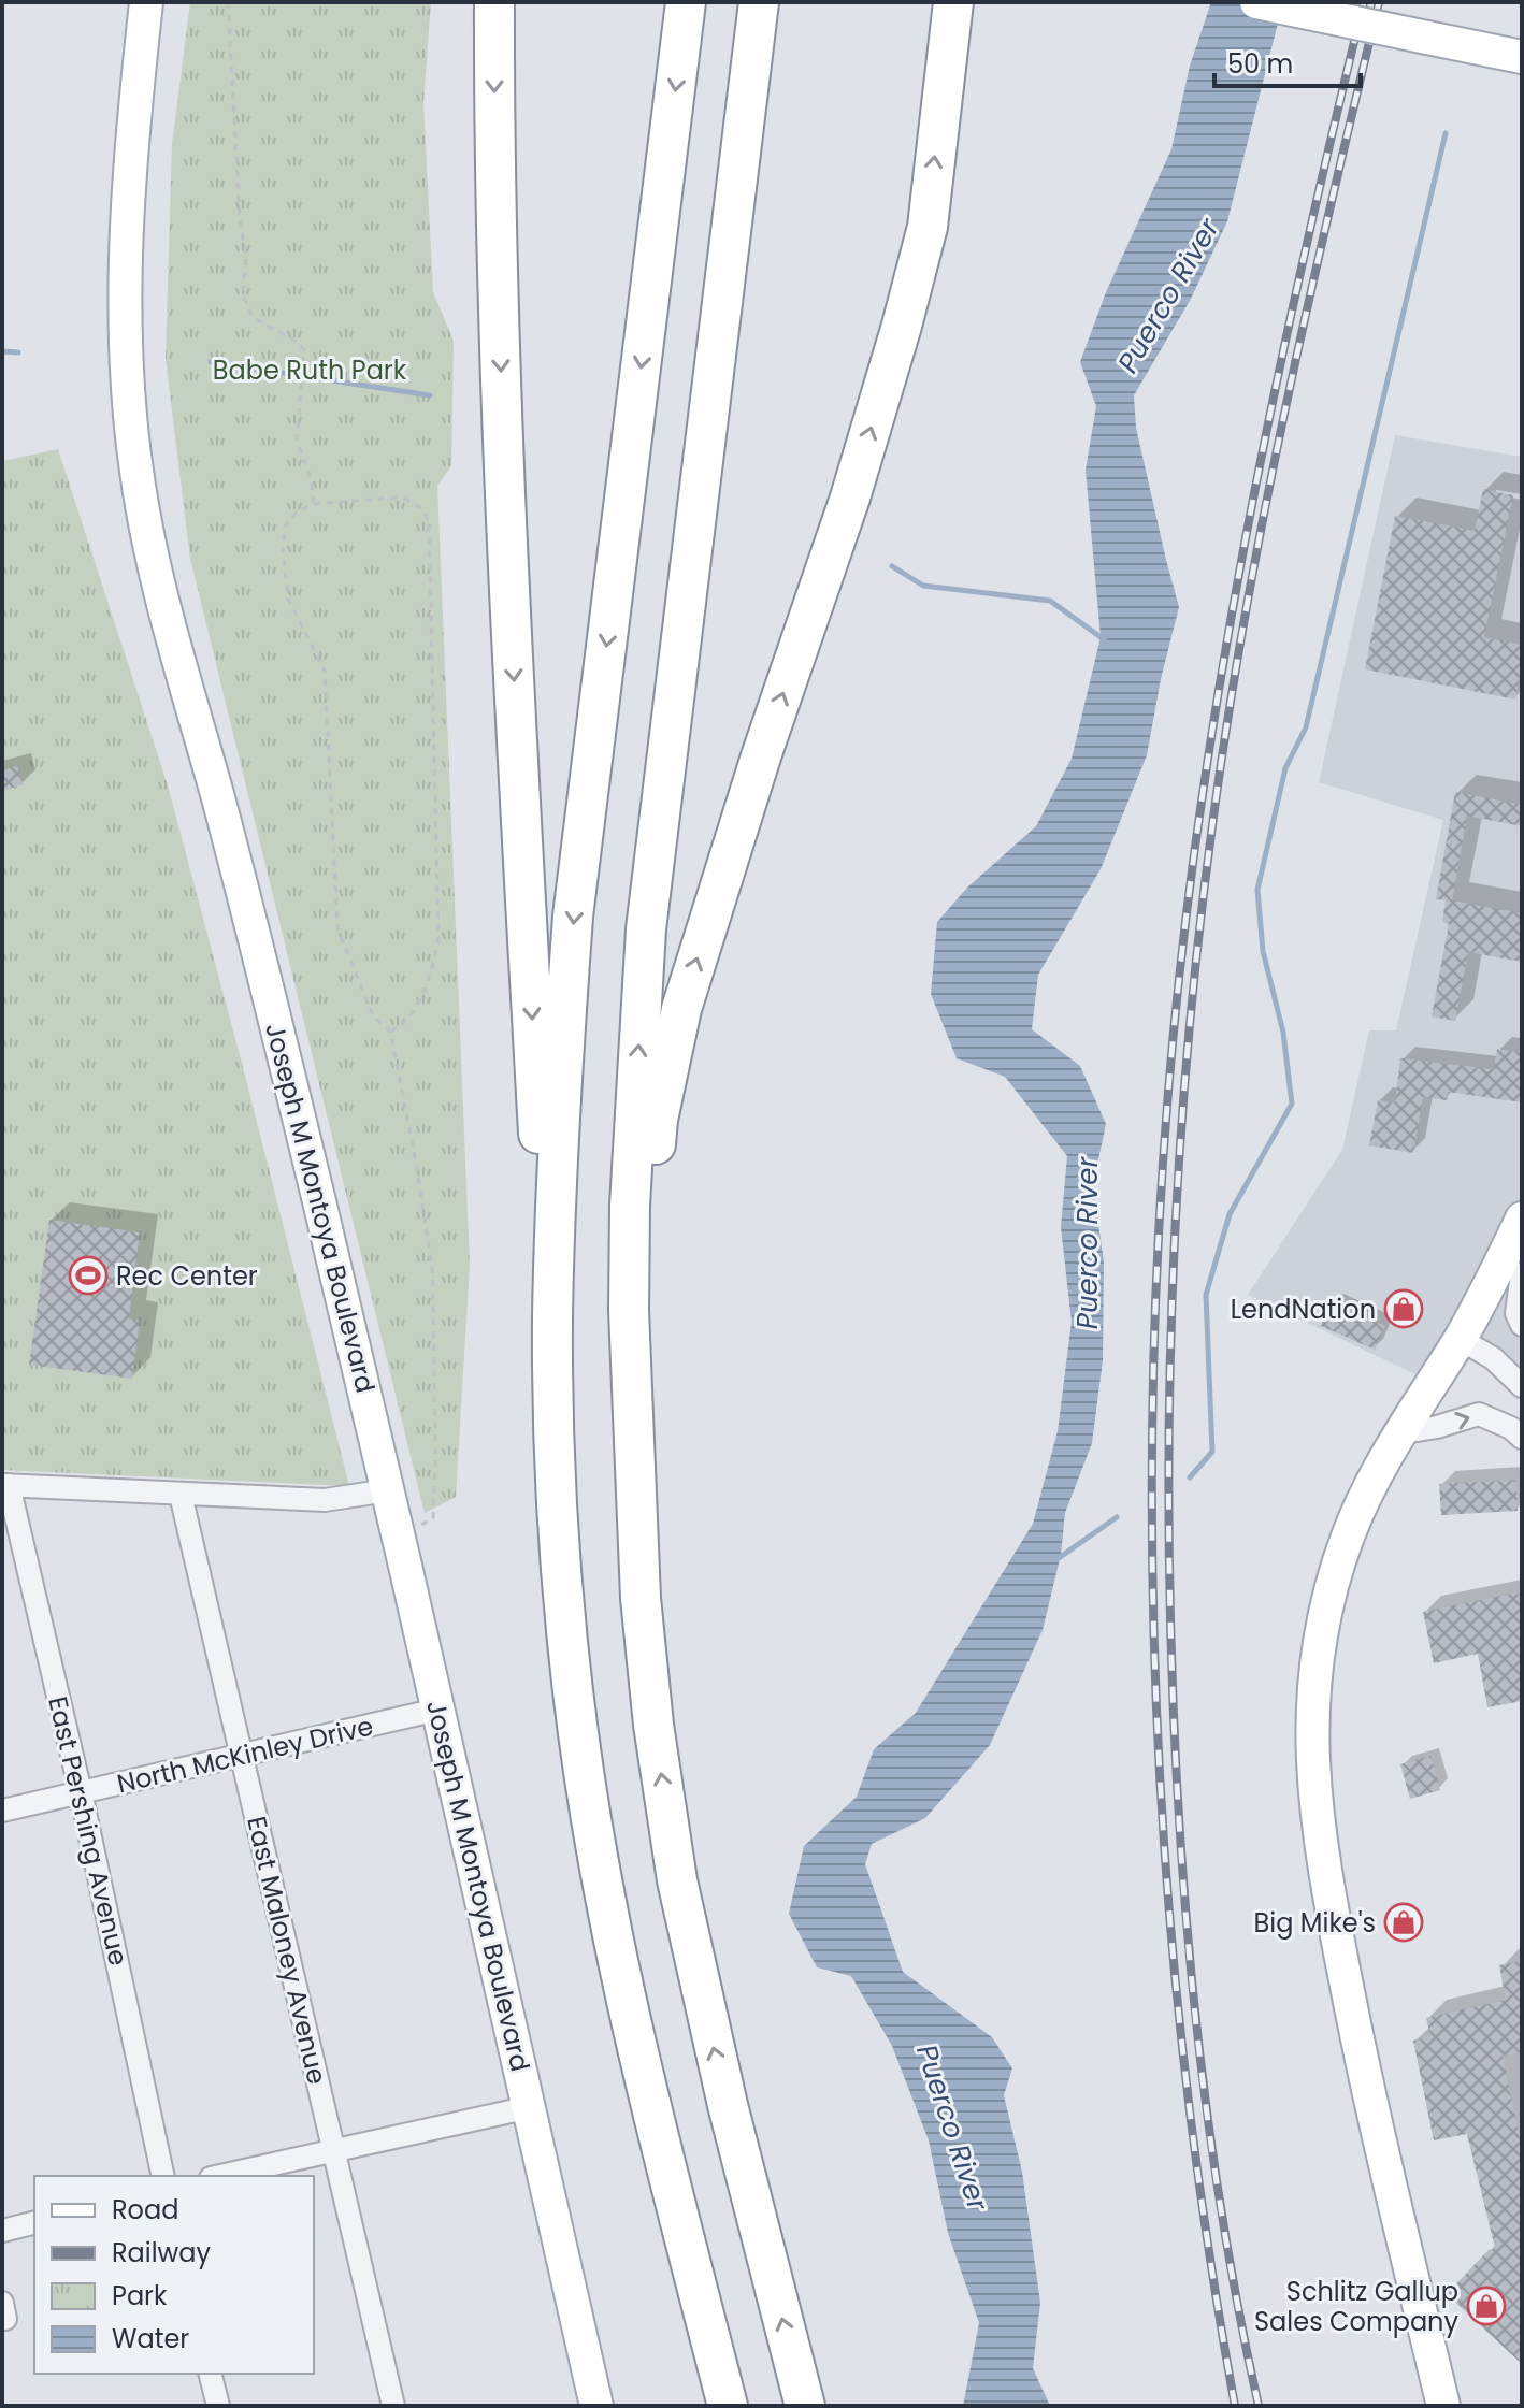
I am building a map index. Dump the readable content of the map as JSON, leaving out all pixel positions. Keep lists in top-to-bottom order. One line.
{"streets":{"main road":["Joseph M Montoya Boulevard"],"street":["North McKinley Drive","East Pershing Avenue","East Maloney Avenue"]},"crossings":[["Joseph M Montoya Boulevard","North McKinley Drive"],["North McKinley Drive","East Pershing Avenue"],["North McKinley Drive","East Maloney Avenue"]],"water":["Puerco River"],"parks":["Babe Ruth Park"],"places":{"sports":["Rec Center"],"shop":["LendNation","Big Mike's","Schlitz Gallup Sales Company"]},"legend":["Road","Railway","Park","Water"],"scale_bar":"50 m"}
